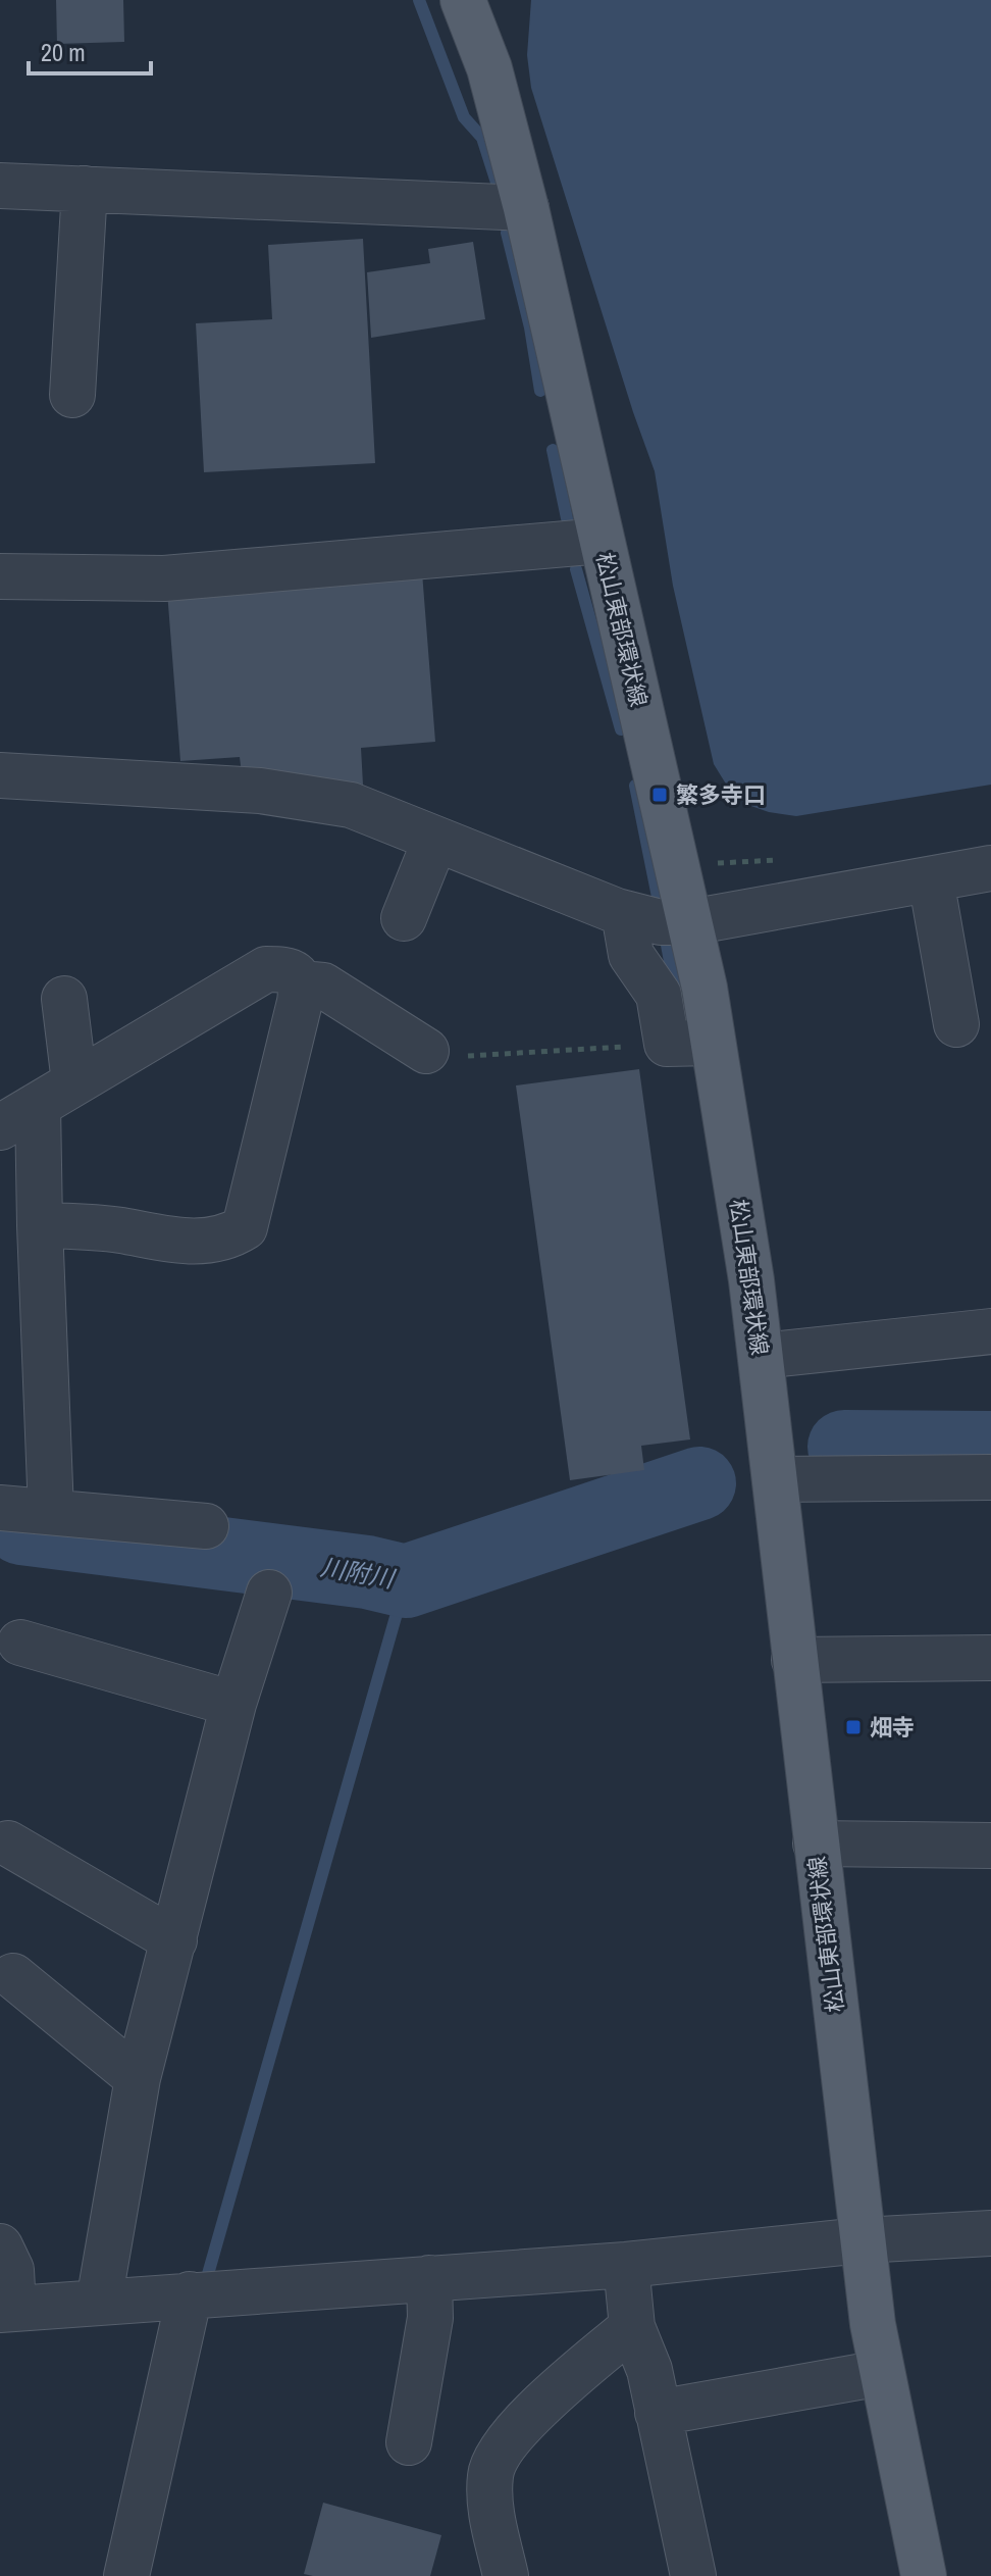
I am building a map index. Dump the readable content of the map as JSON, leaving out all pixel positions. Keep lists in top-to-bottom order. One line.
{"streets":{"main road":["松山東部環状線"]},"water":["川附川"],"places":{"transit":["繁多寺口","畑寺"]},"scale_bar":"20 m"}
